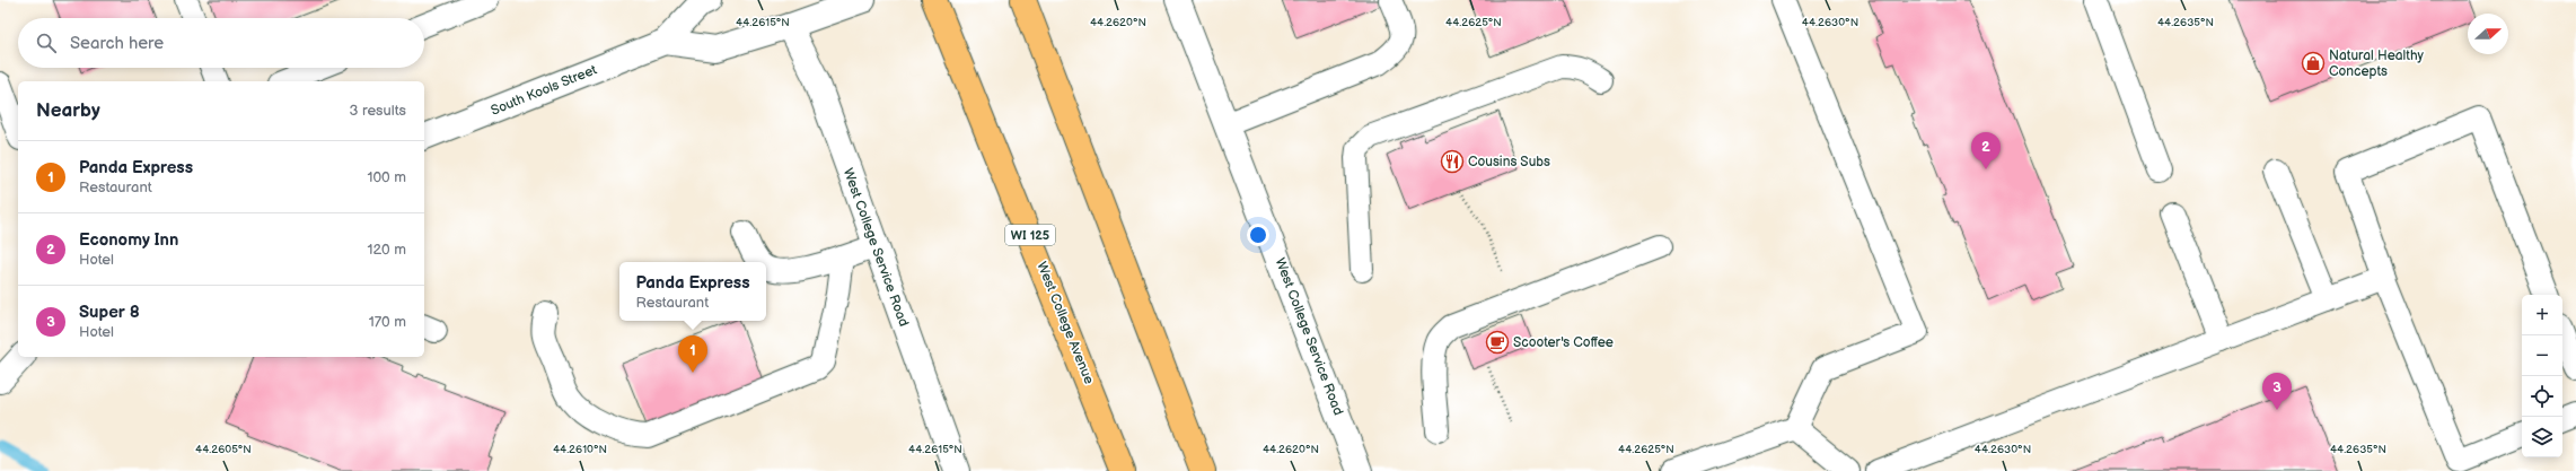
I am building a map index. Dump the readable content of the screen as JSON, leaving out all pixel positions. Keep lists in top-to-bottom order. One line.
{"streets":{"main road":["WI 125","West College Avenue"],"street":["South Kools Street","West College Service Road"]},"crossings":[["South Kools Street","West College Service Road"]],"places":{"shop":["Natural Healthy Concepts"],"restaurant":["Cousins Subs"],"cafe":["Scooter's Coffee"]},"north":"right","page":{"search":"Search here","heading":["Nearby","3 results"],"pins":["2","1","3"],"list":[{"mark":"1","name":"Panda Express","note":"Restaurant","value":"100 m"},{"mark":"2","name":"Economy Inn","note":"Hotel","value":"120 m"},{"mark":"3","name":"Super 8","note":"Hotel","value":"170 m"}],"popup":["Panda Express","Restaurant"],"map_buttons":["+","−"]},"coordinates":["44.2615°N","44.2620°N","44.2625°N","44.2630°N","44.2635°N","44.2605°N","44.2610°N"]}
